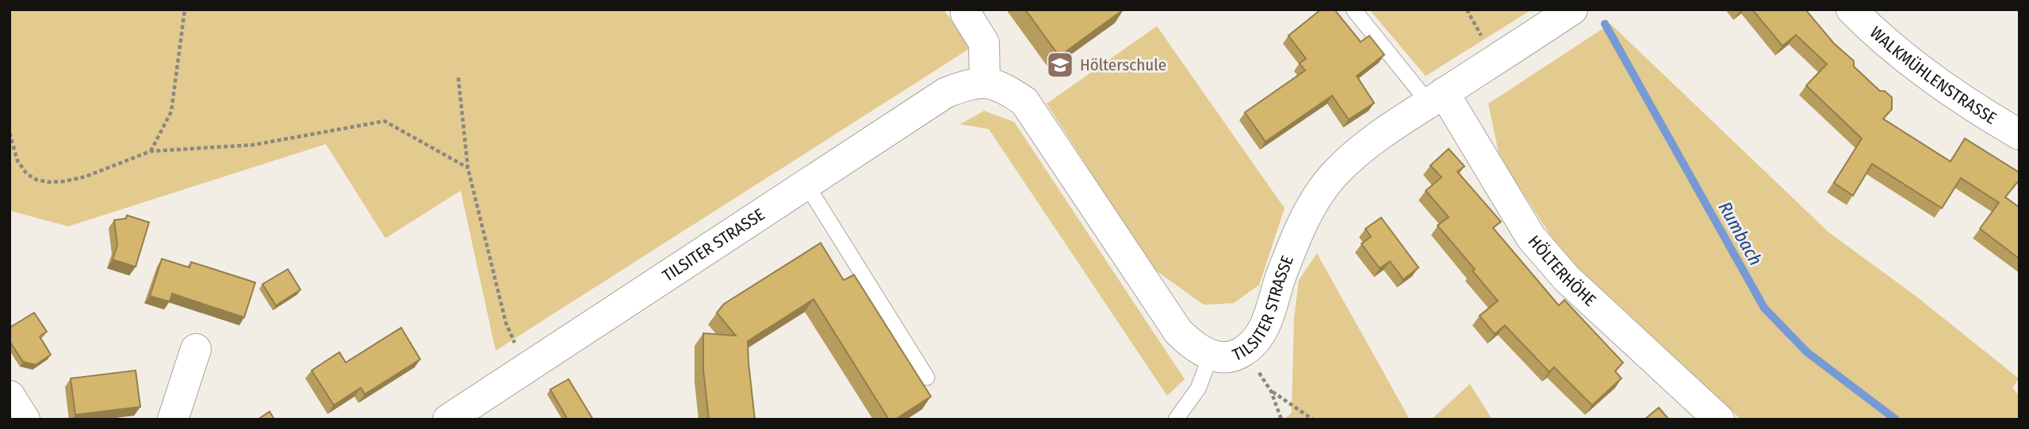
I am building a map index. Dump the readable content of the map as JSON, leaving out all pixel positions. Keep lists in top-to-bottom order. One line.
{"streets":{"street":["WALKMÜHLENSTRASSE","TILSITER STRASSE","HÖLTERHÖHE"]},"crossings":[["TILSITER STRASSE","HÖLTERHÖHE"]],"water":["Rumbach"],"places":{"school or university":["Hölterschule"]}}
